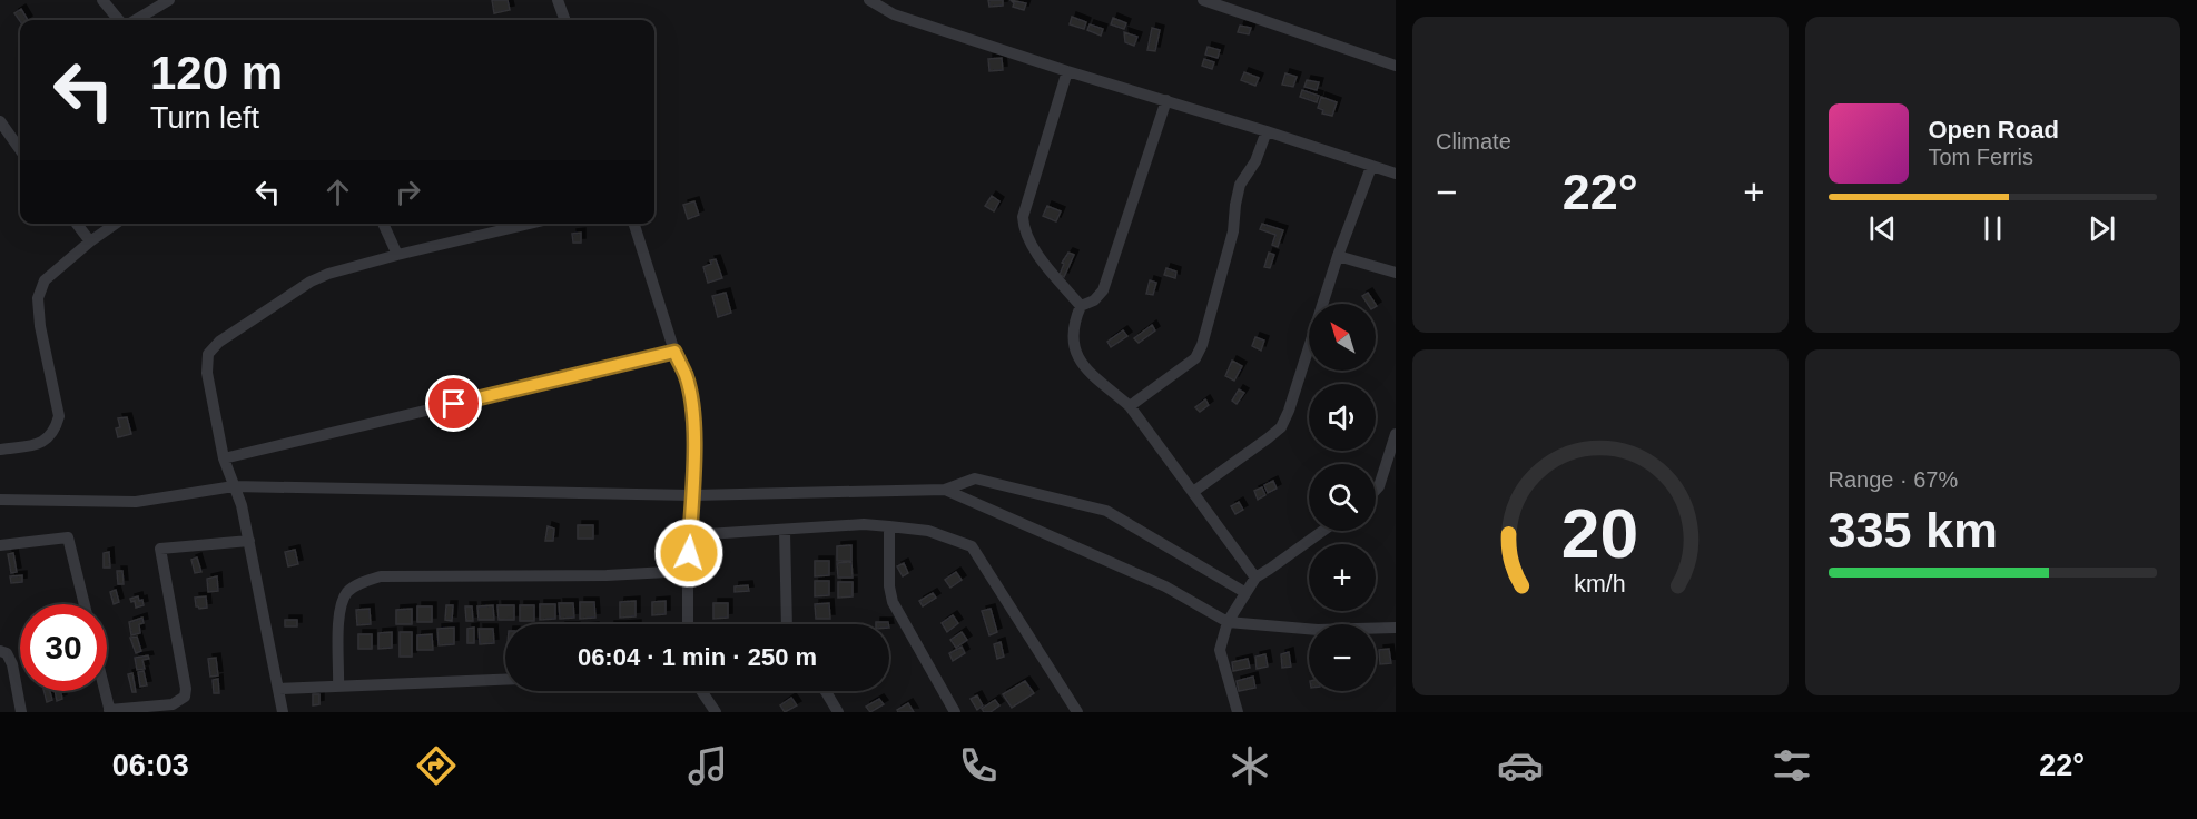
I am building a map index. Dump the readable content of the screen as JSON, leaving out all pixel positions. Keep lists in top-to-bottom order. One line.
{"north":"top left","page":{"tile":["Climate",["Range · 67%","335 km"]],"turn":["120 m","Turn left"],"song":["Open Road","Tom Ferris"],"heat":["−","22°","+"],"map_buttons":["+","−"],"limit":"30","trip":"06:04 · 1 min · 250 m","tabs":["06:03","22°"],"gauge":["20","km/h"]}}
